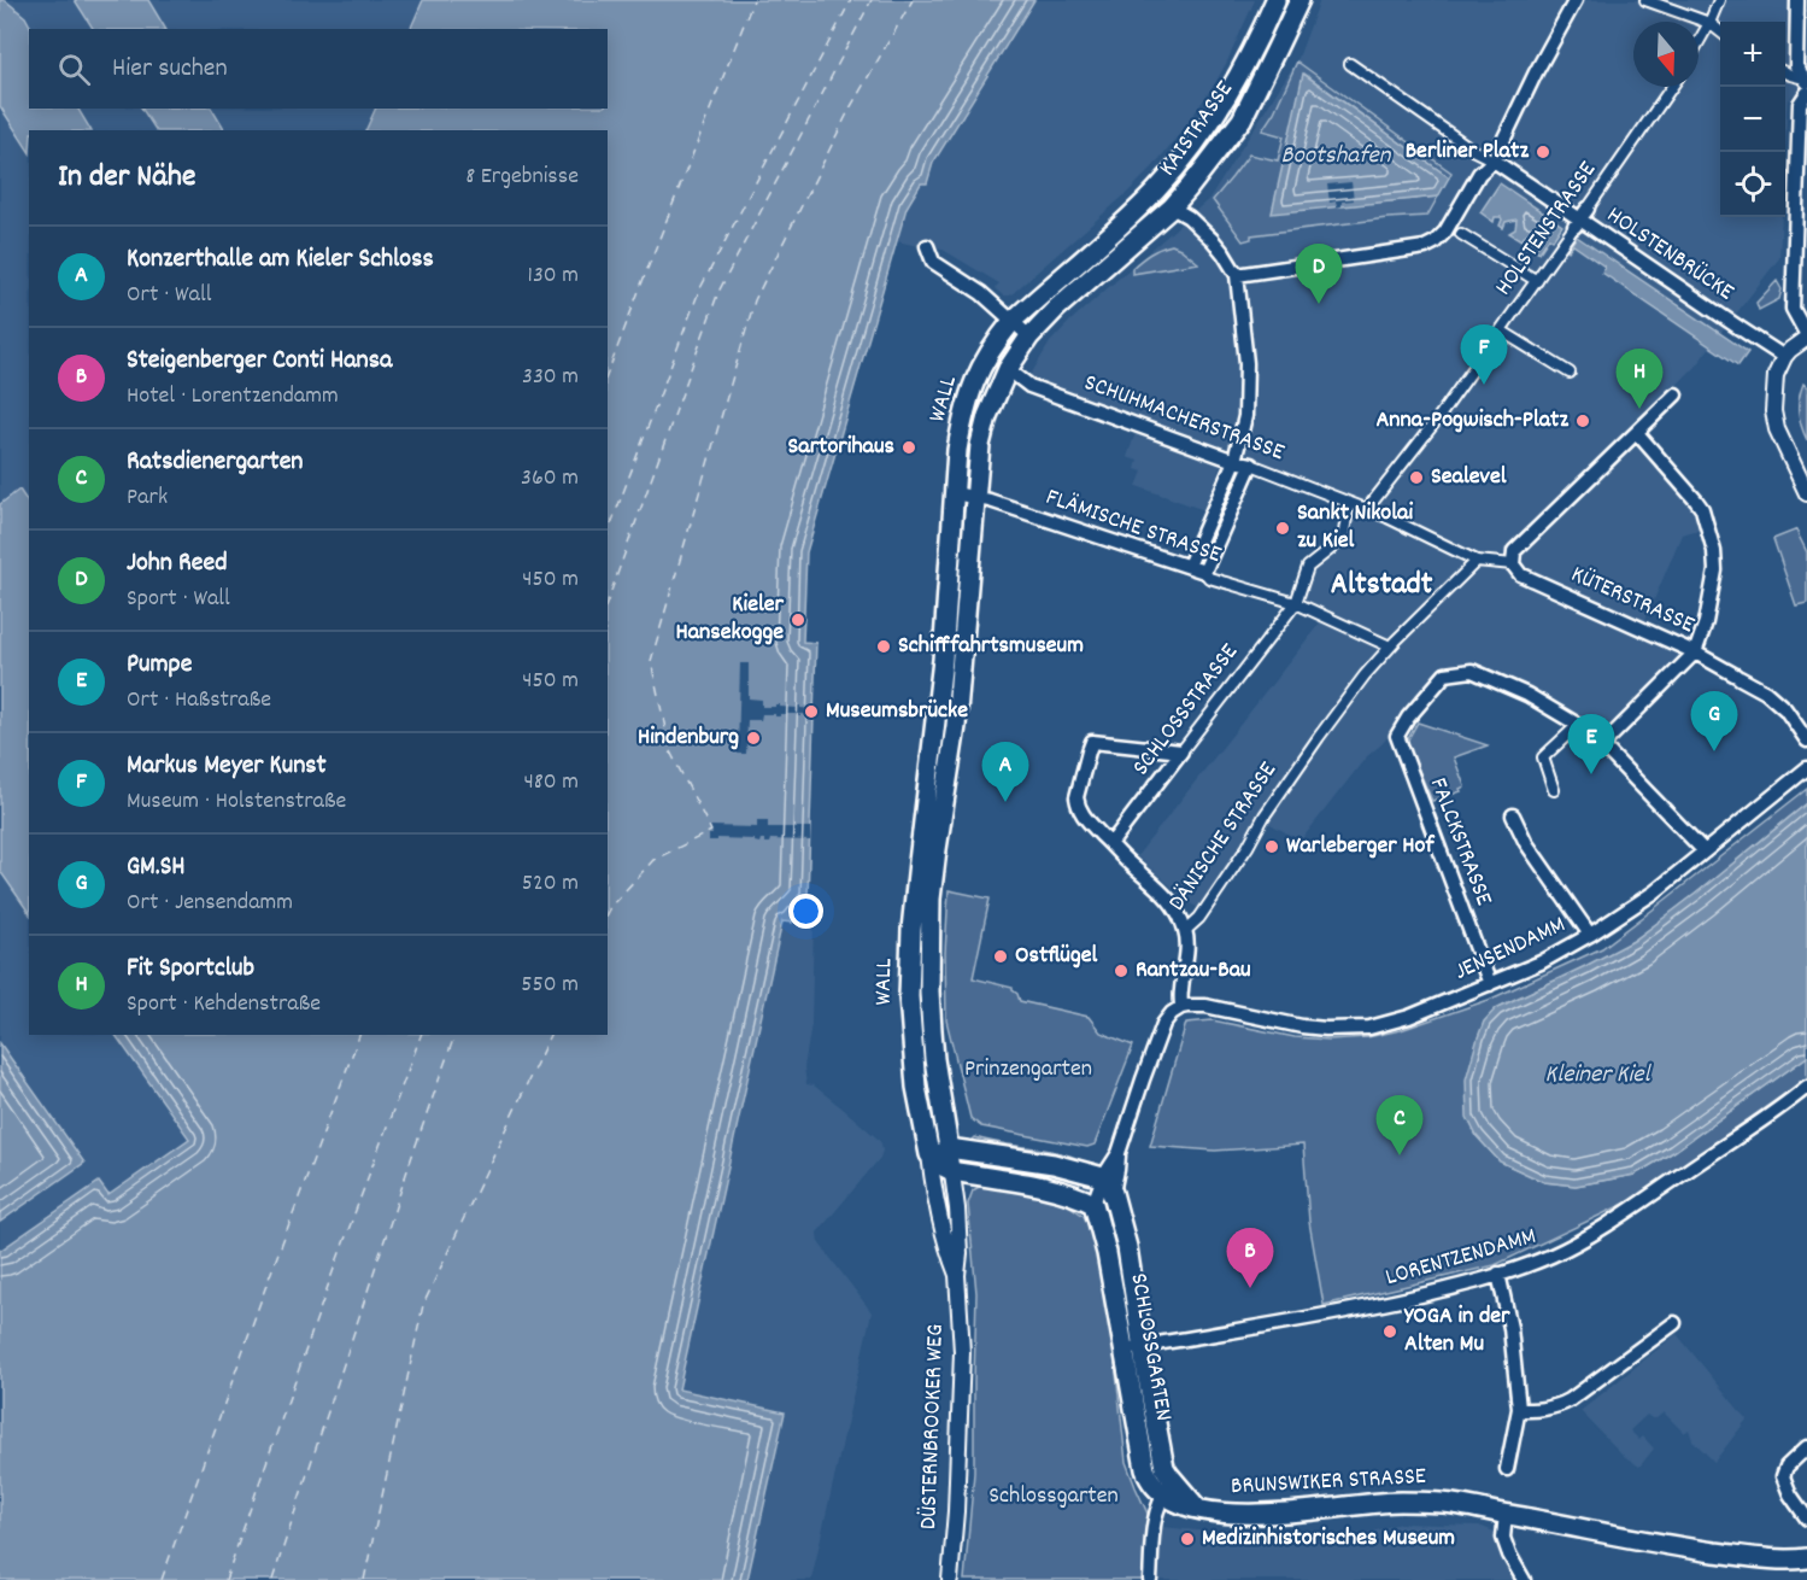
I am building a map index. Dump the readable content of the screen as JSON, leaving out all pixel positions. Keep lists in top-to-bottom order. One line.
{"streets":{"main road":["KAISTRASSE","WALL","SCHLOSSGARTEN","BRUNSWIKER STRASSE"],"street":["HOLSTENSTRASSE","HOLSTENBRÜCKE","SCHUHMACHERSTRASSE","FLÄMISCHE STRASSE","KÜTERSTRASSE","SCHLOSSSTRASSE","DÄNISCHE STRASSE","FALCKSTRASSE","JENSENDAMM","LORENTZENDAMM","DÜSTERNBROOKER WEG"]},"crossings":[["KAISTRASSE","WALL"],["HOLSTENSTRASSE","HOLSTENBRÜCKE"],["HOLSTENSTRASSE","SCHUHMACHERSTRASSE"],["WALL","SCHUHMACHERSTRASSE"],["WALL","FLÄMISCHE STRASSE"],["WALL","DÜSTERNBROOKER WEG"],["SCHUHMACHERSTRASSE","KÜTERSTRASSE"],["SCHUHMACHERSTRASSE","SCHLOSSSTRASSE"],["SCHUHMACHERSTRASSE","DÄNISCHE STRASSE"],["FLÄMISCHE STRASSE","SCHLOSSSTRASSE"],["FLÄMISCHE STRASSE","DÄNISCHE STRASSE"],["DÄNISCHE STRASSE","JENSENDAMM"],["FALCKSTRASSE","JENSENDAMM"],["LORENTZENDAMM","SCHLOSSGARTEN"],["SCHLOSSGARTEN","BRUNSWIKER STRASSE"]],"districts":["Altstadt"],"water":["Bootshafen","Kleiner Kiel"],"parks":["Prinzengarten","Schlossgarten"],"places":["Berliner Platz","Anna-Pogwisch-Platz","Sartorihaus","Sealevel","Sankt Nikolai zu Kiel","Kieler Hansekogge","Schifffahrtsmuseum","Museumsbrücke","Hindenburg","Warleberger Hof","Ostflügel","Rantzau-Bau","YOGA in der Alten Mu","Medizinhistorisches Museum"],"north":"bottom","page":{"map_buttons":["+","−"],"search":"Hier suchen","heading":["In der Nähe","8 Ergebnisse"],"list":[{"mark":"A","name":"Konzerthalle am Kieler Schloss","note":"Ort · Wall","value":"130 m"},{"mark":"B","name":"Steigenberger Conti Hansa","note":"Hotel · Lorentzendamm","value":"330 m"},{"mark":"C","name":"Ratsdienergarten","note":"Park","value":"360 m"},{"mark":"D","name":"John Reed","note":"Sport · Wall","value":"450 m"},{"mark":"E","name":"Pumpe","note":"Ort · Haßstraße","value":"450 m"},{"mark":"F","name":"Markus Meyer Kunst","note":"Museum · Holstenstraße","value":"480 m"},{"mark":"G","name":"GM.SH","note":"Ort · Jensendamm","value":"520 m"},{"mark":"H","name":"Fit Sportclub","note":"Sport · Kehdenstraße","value":"550 m"}],"pins":["D","F","H","G","E","A","C","B"]}}
